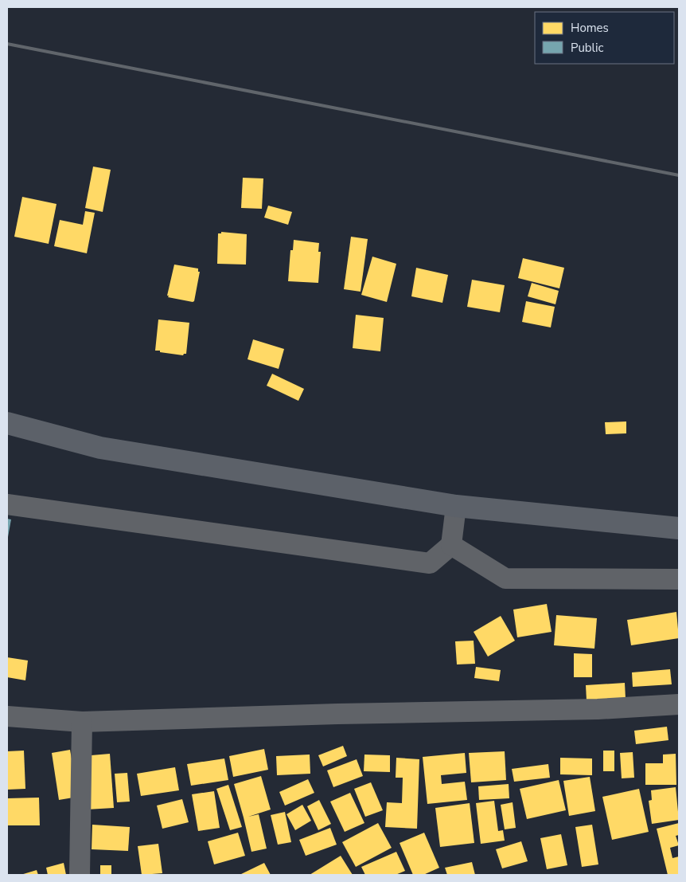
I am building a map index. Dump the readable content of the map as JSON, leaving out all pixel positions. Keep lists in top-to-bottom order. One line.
{"legend":["Homes","Public"]}
